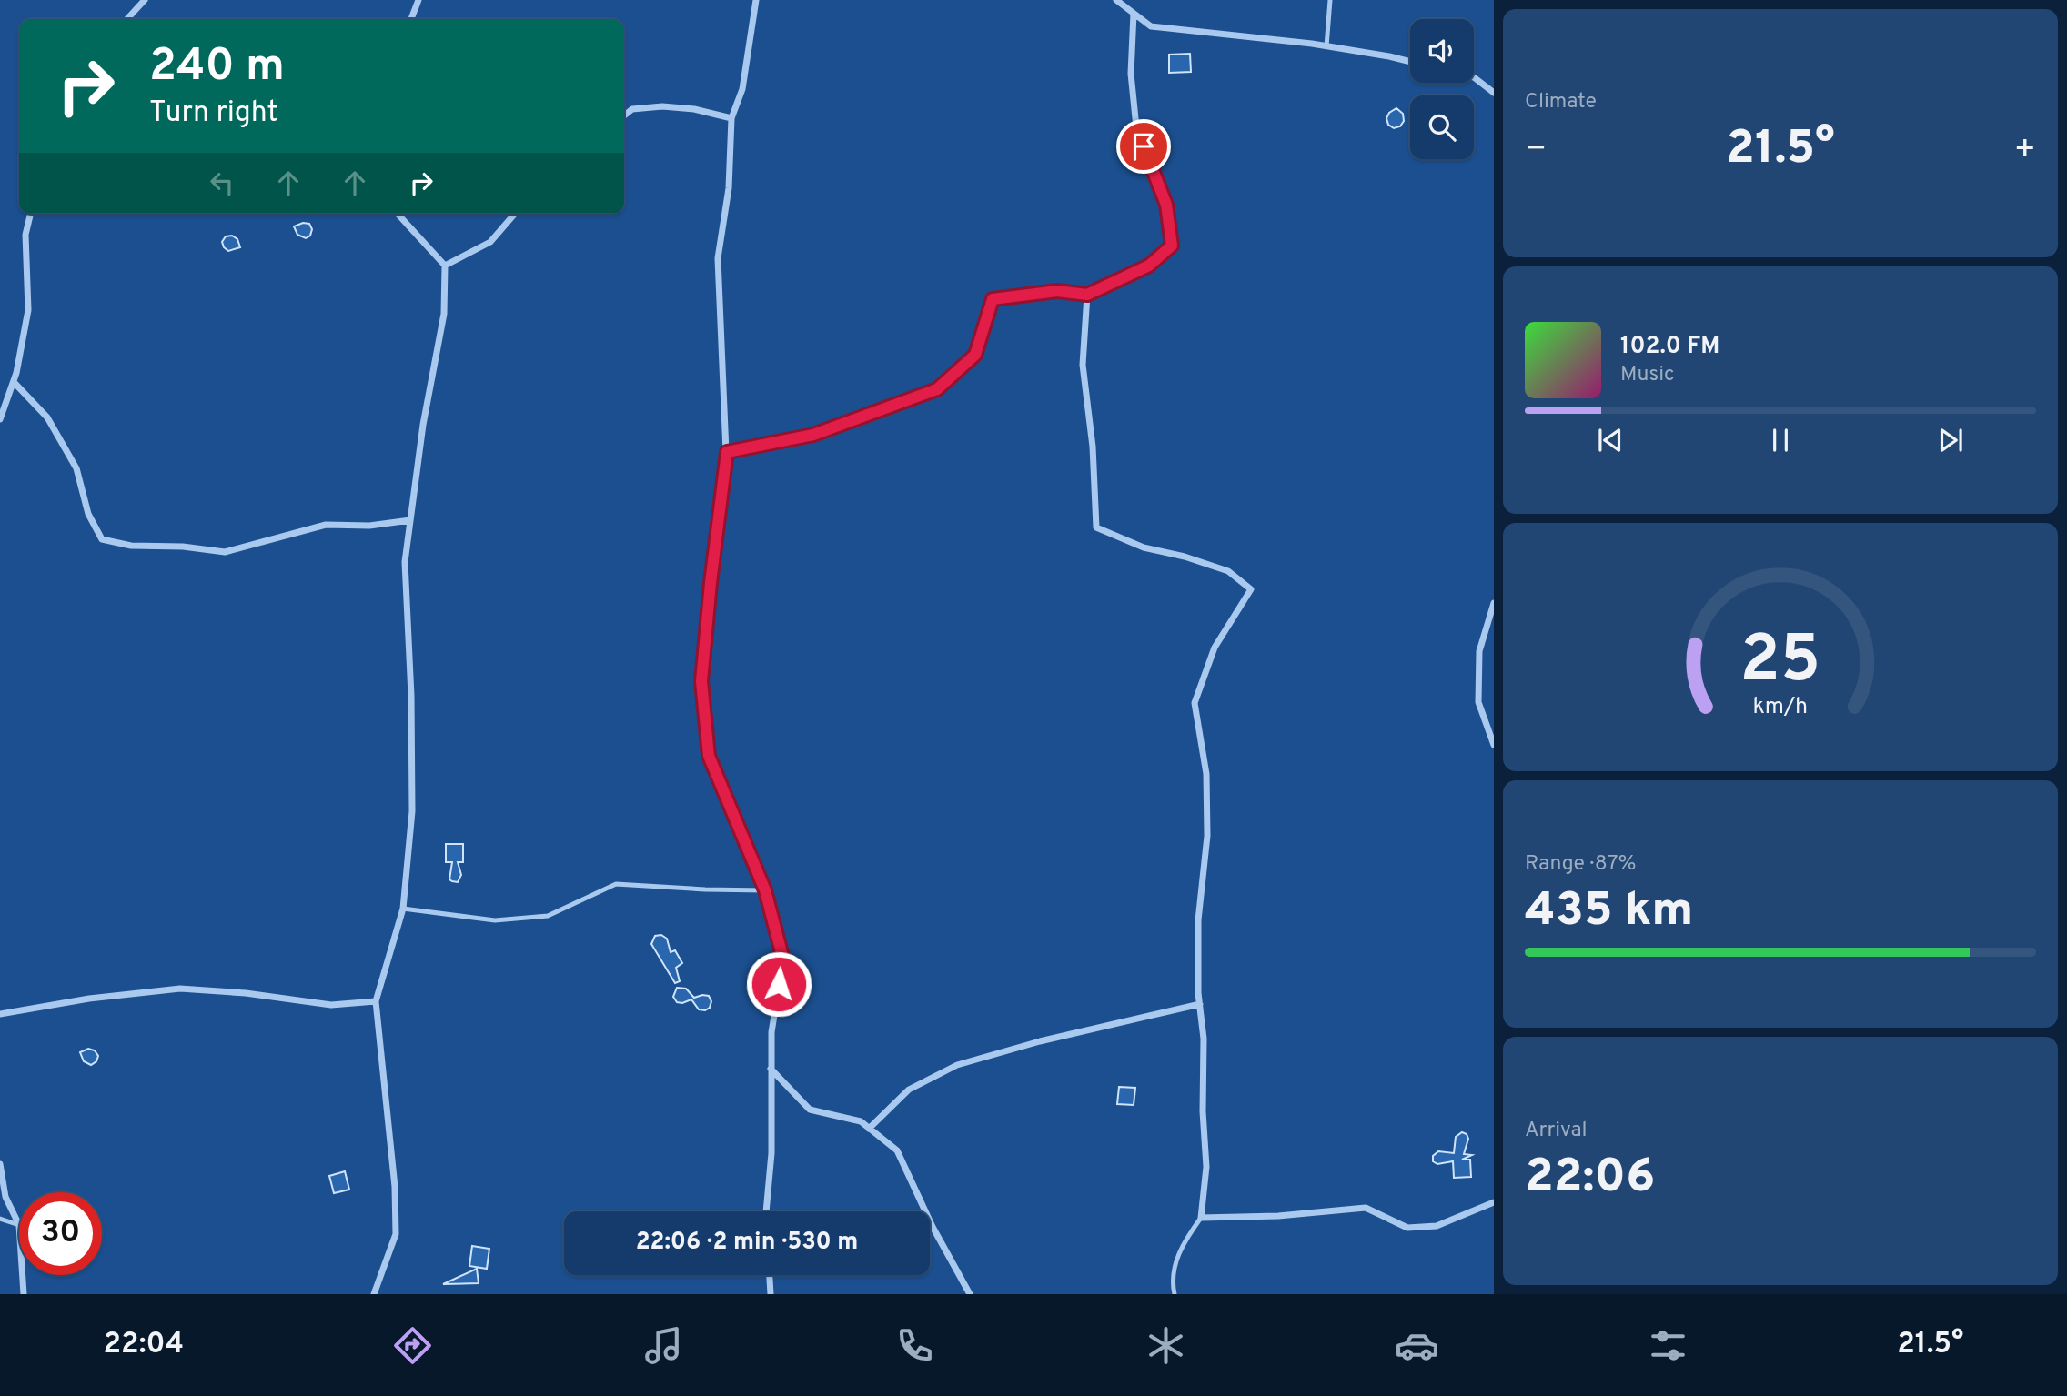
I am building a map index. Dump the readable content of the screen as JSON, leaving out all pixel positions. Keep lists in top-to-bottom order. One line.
{"page":{"tile":["Climate",["Range · 87%","435 km"],["Arrival","22:06"]],"turn":["240 m","Turn right"],"heat":["−","21.5°","+"],"song":["102.0 FM","Music"],"limit":"30","trip":"22:06 · 2 min · 530 m","tabs":["22:04","21.5°"],"gauge":["25","km/h"]}}
